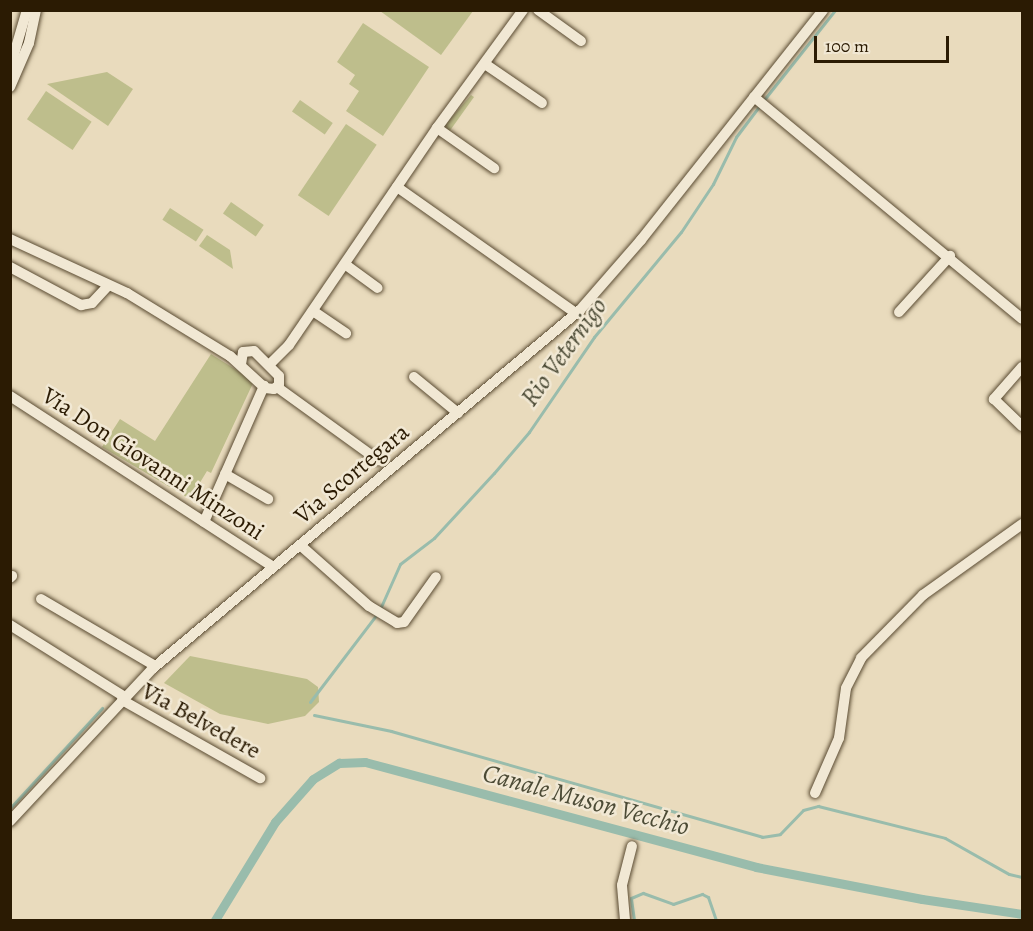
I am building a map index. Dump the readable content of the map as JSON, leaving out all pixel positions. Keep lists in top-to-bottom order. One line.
{"streets":{"street":["Via Don Giovanni Minzoni","Via Scortegara","Via Belvedere"]},"crossings":[["Via Don Giovanni Minzoni","Via Scortegara"],["Via Scortegara","Via Belvedere"]],"water":["Rio Veternigo","Canale Muson Vecchio"],"scale_bar":"100 m"}
